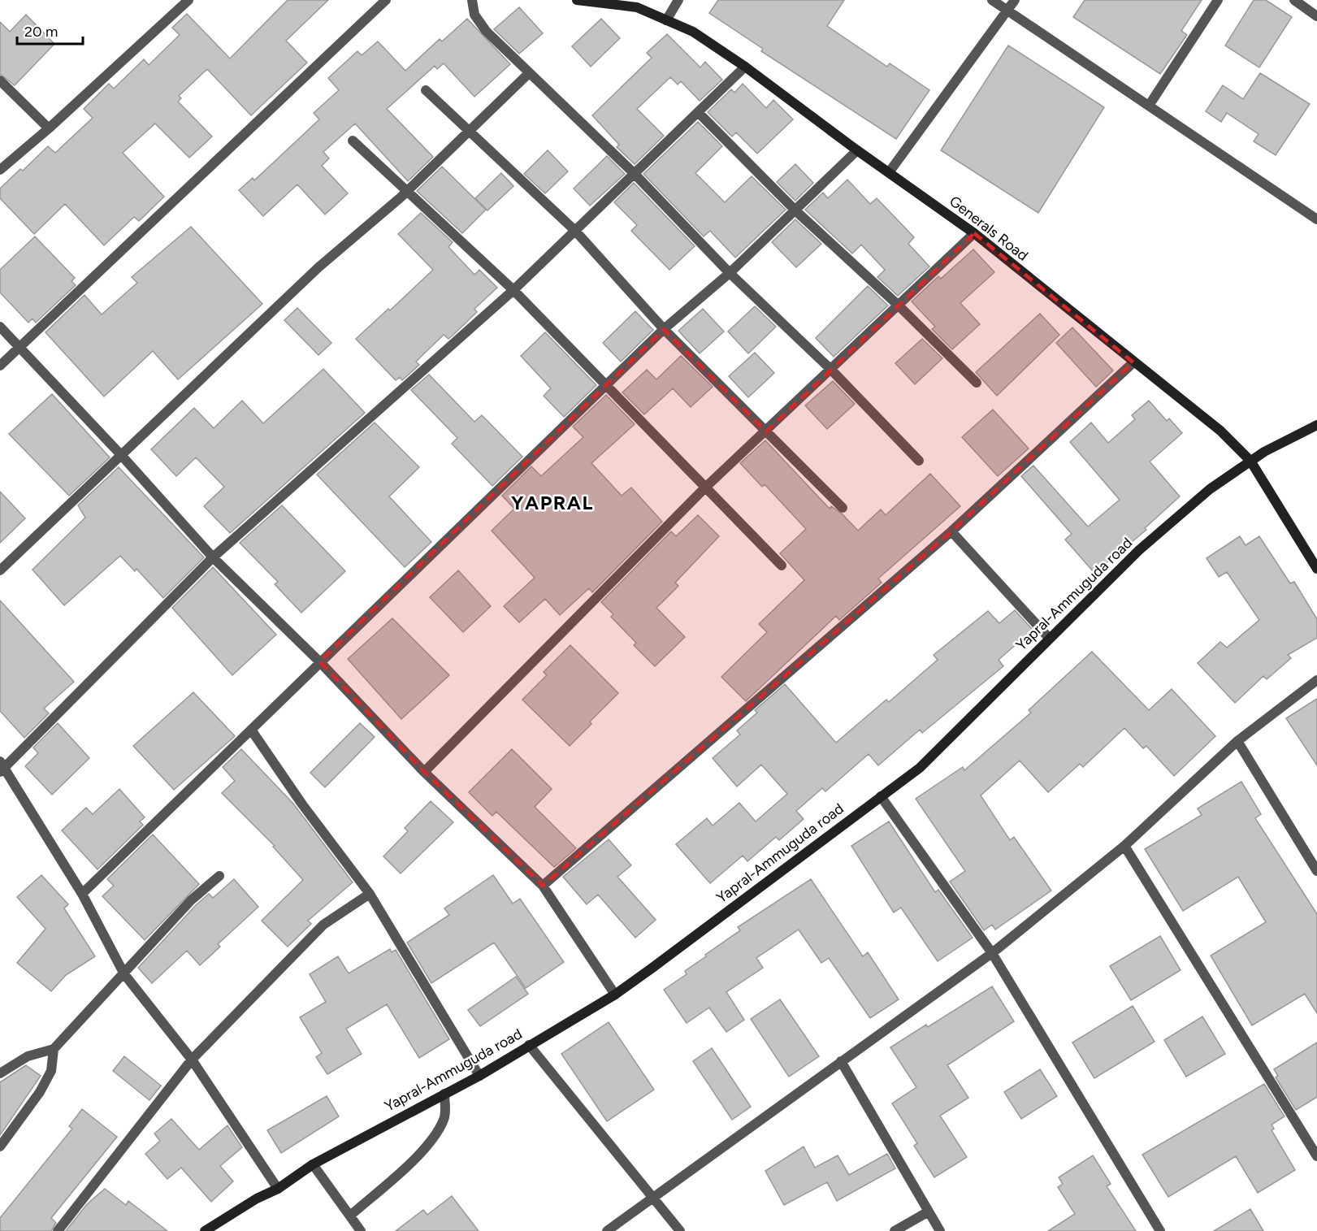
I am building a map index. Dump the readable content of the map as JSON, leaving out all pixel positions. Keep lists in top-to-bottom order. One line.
{"streets":{"main road":["Generals Road","Yapral-Ammuguda road"]},"crossings":[["Generals Road","Yapral-Ammuguda road"]],"districts":["YAPRAL"],"scale_bar":"20 m"}
